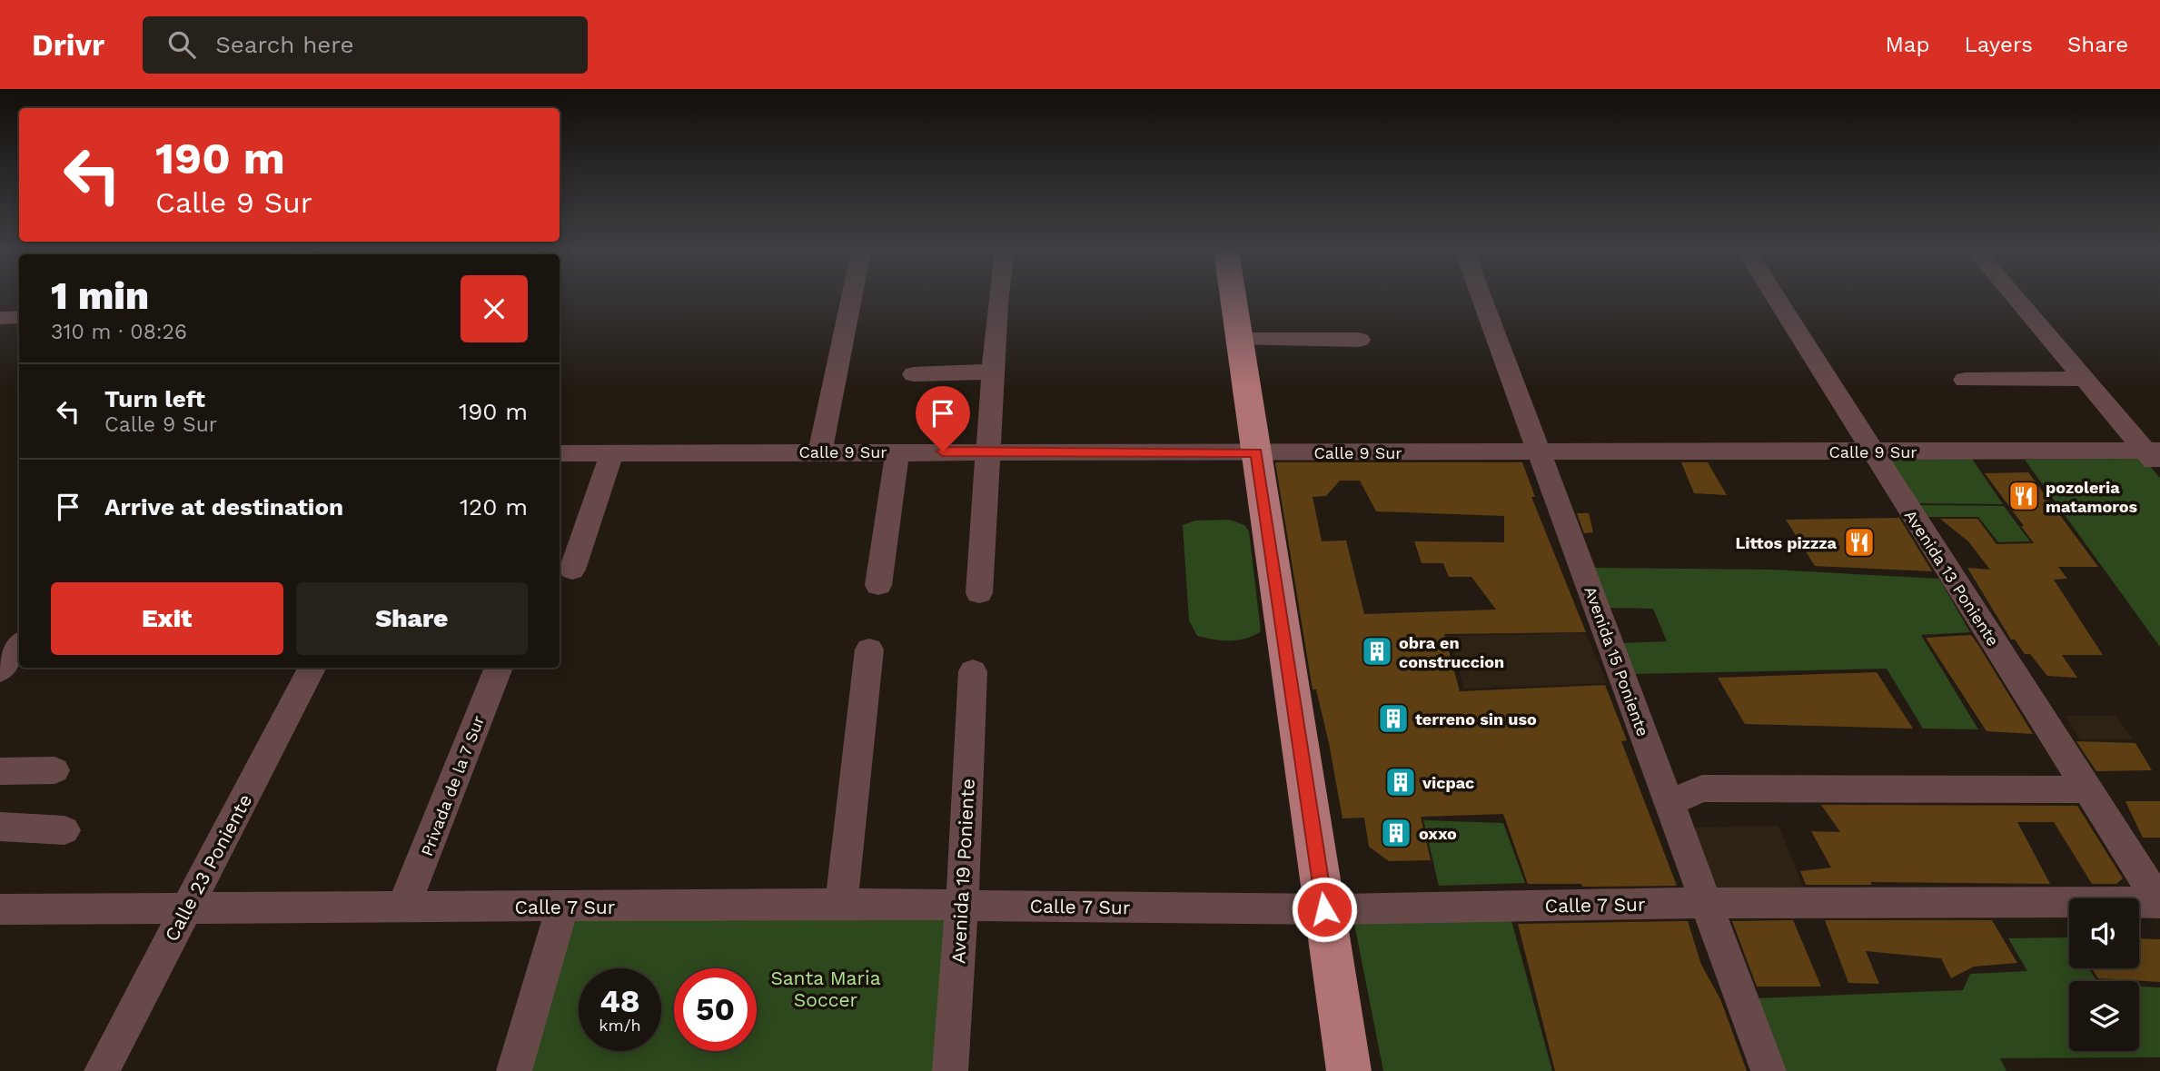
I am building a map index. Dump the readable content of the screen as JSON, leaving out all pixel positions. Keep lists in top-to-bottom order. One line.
{"streets":{"street":["Calle 9 Sur","Avenida 13 Poniente","Avenida 15 Poniente","Privada de la 7 Sur","Calle 23 Poniente","Avenida 19 Poniente","Calle 7 Sur"]},"crossings":[["Calle 9 Sur","Avenida 13 Poniente"],["Calle 9 Sur","Avenida 15 Poniente"],["Avenida 13 Poniente","Calle 7 Sur"],["Avenida 15 Poniente","Calle 7 Sur"],["Privada de la 7 Sur","Calle 7 Sur"],["Calle 23 Poniente","Calle 7 Sur"],["Avenida 19 Poniente","Calle 7 Sur"]],"parks":["Santa Maria Soccer"],"places":{"restaurant":["pozoleria matamoros","Littos pizzza"],"building":["obra en construccion","terreno sin uso","vicpac","oxxo"]},"page":{"header":"Drivr","search":"Search here","nav":["Map","Layers","Share"],"turn":["190 m","Calle 9 Sur"],"heading":["1 min","310 m · 08:26"],"list":[{"name":"Turn left","note":"Calle 9 Sur","value":"190 m"},{"name":"Arrive at destination","value":"120 m"}],"buttons":["Exit","Share"],"speed":"48 km/h","limit":"50"}}
